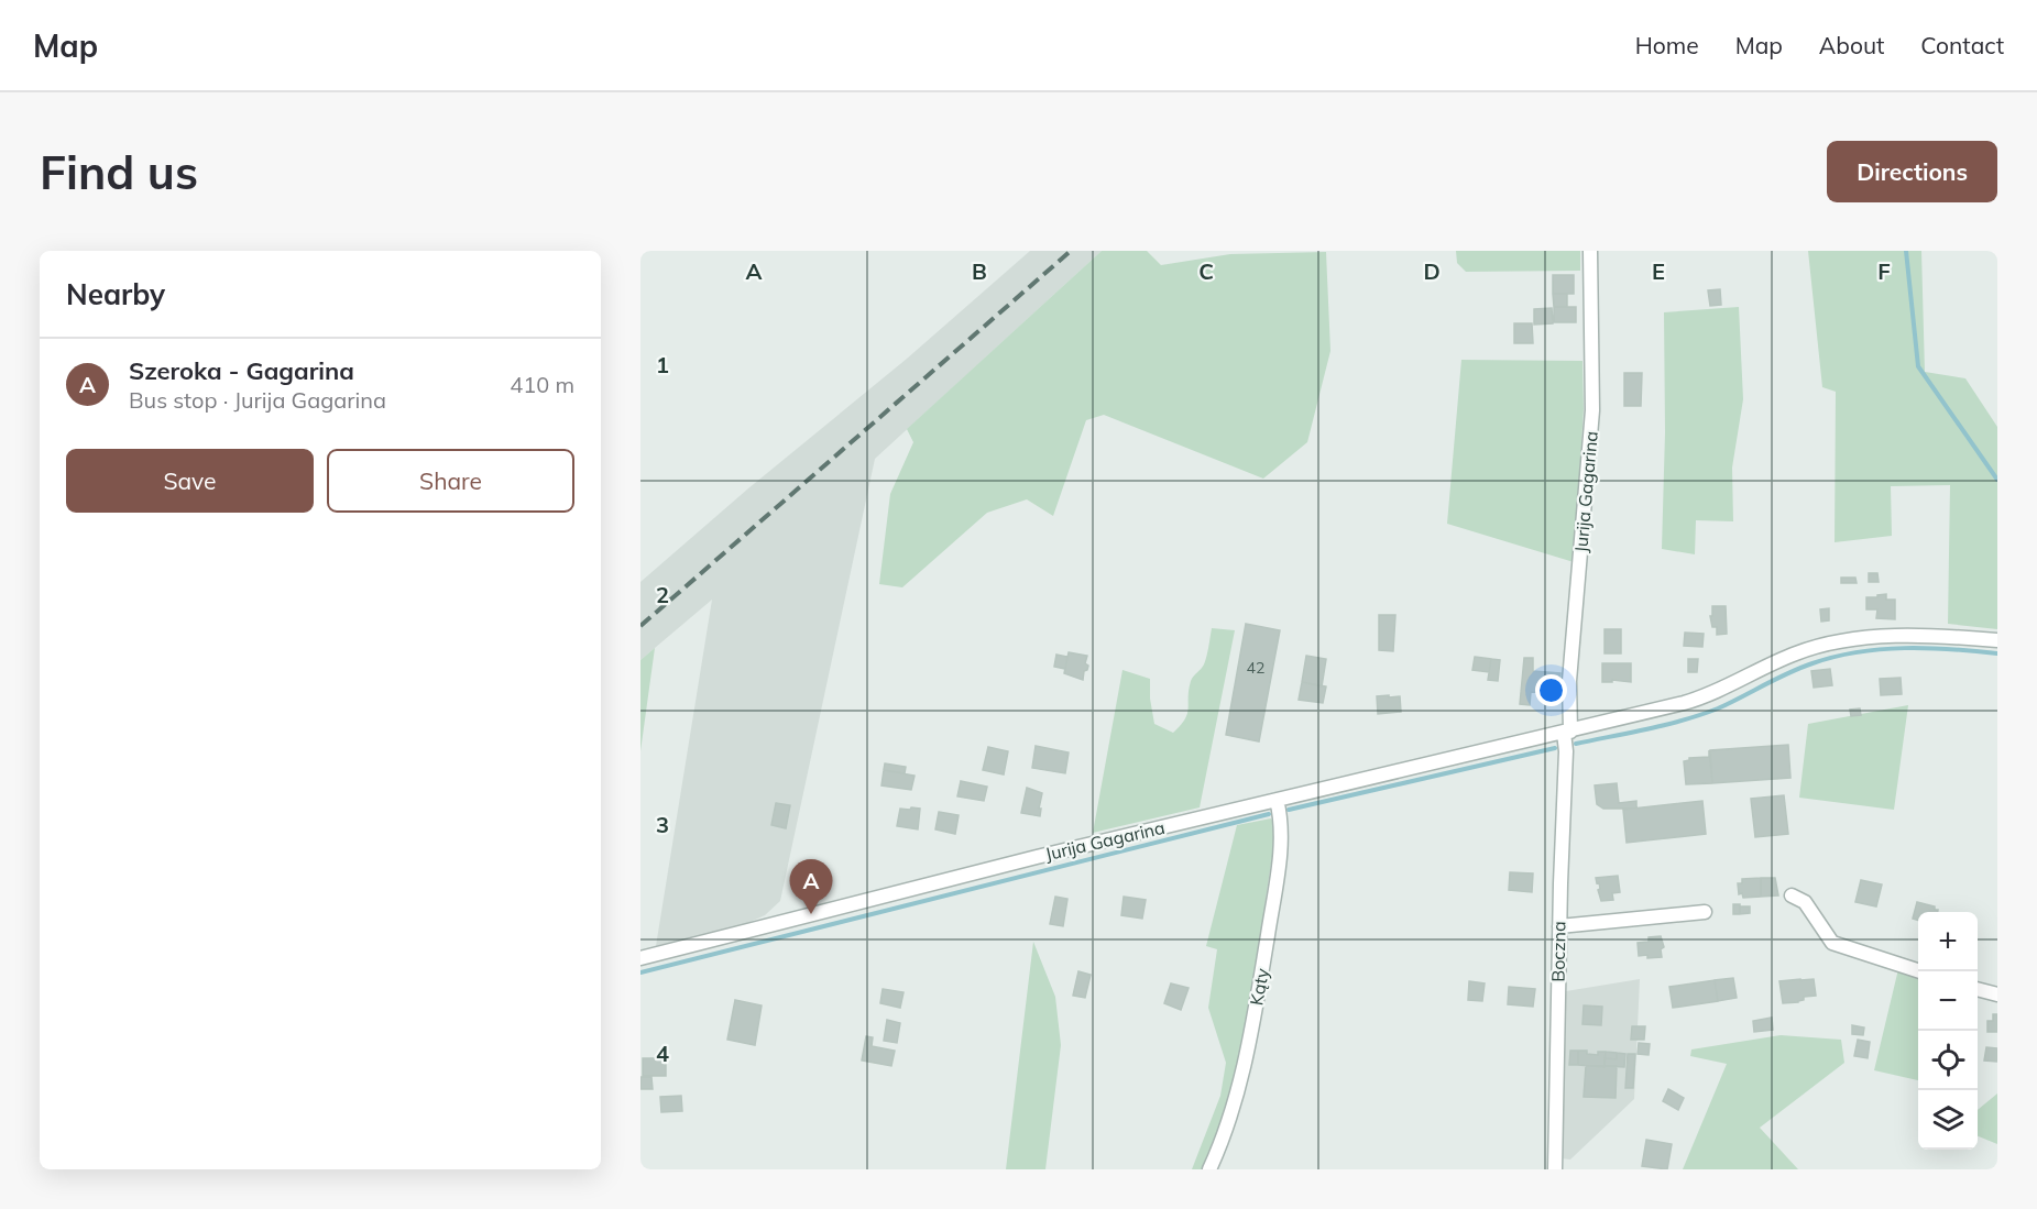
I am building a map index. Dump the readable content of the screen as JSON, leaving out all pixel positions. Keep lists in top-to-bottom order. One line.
{"streets":{"street":["Jurija Gagarina","Boczna","Kąty"]},"crossings":[["Jurija Gagarina","Boczna"],["Jurija Gagarina","Kąty"]],"house_numbers":["42"],"page":{"header":"Map","nav":["Home","Map","About","Contact"],"buttons":["Directions",["Save","Share"]],"title":"Find us","heading":"Nearby","list":[{"mark":"A","name":"Szeroka - Gagarina","note":"Bus stop · Jurija Gagarina","value":"410 m"}],"pins":"A","map_buttons":["+","−"]},"grid":{"columns":["A","B","C","D","E","F"],"rows":["1","2","3","4"]}}
